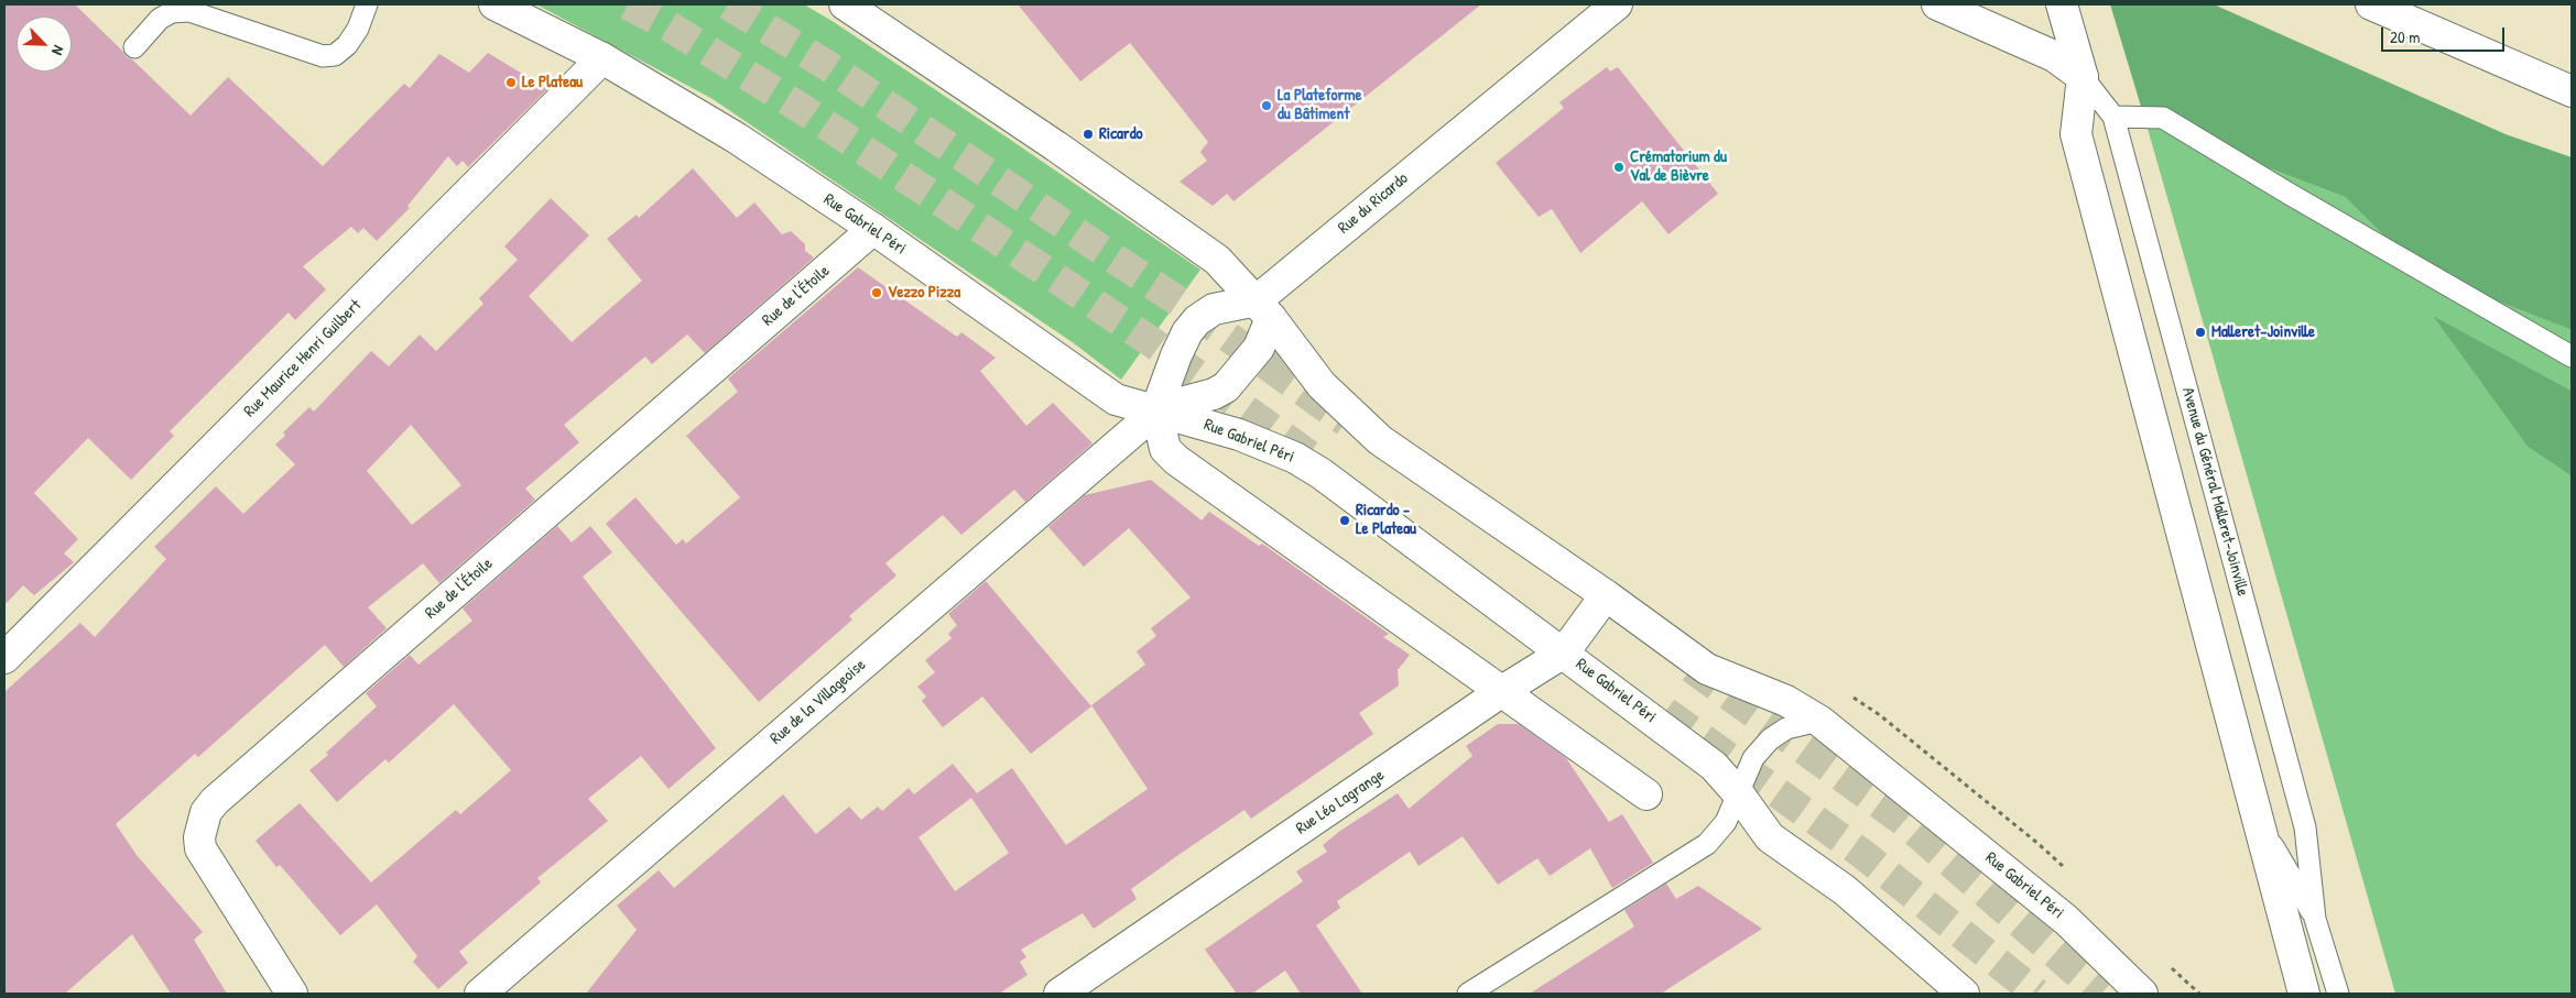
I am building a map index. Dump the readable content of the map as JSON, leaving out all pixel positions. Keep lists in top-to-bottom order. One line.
{"streets":{"main road":["Rue du Ricardo","Rue Gabriel Péri","Rue de l'Étoile","Rue Maurice Henri Guilbert","Avenue du Général Malleret-Joinville","Rue de la Villageoise","Rue Léo Lagrange"]},"crossings":[["Rue du Ricardo","Rue Gabriel Péri"],["Rue du Ricardo","Rue de la Villageoise"],["Rue Gabriel Péri","Rue de l'Étoile"],["Rue Gabriel Péri","Rue Maurice Henri Guilbert"],["Rue Gabriel Péri","Rue de la Villageoise"],["Rue Gabriel Péri","Rue Léo Lagrange"]],"places":["Le Plateau","La Plateforme du Bâtiment","Ricardo","Crématorium du Val de Bièvre","Vezzo Pizza","Malleret–Joinville","Ricardo - Le Plateau"],"scale_bar":"20 m","north":"bottom right"}
